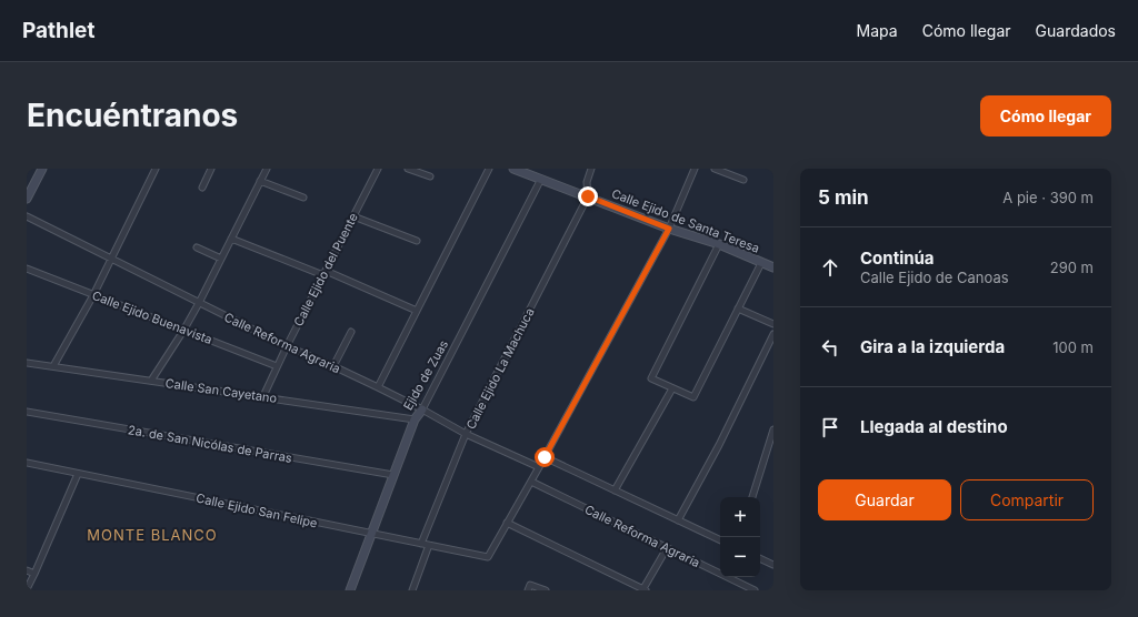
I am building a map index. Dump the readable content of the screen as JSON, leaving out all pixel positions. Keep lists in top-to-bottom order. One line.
{"streets":{"street":["Calle Ejido de Santa Teresa","Calle Ejido del Puente","Calle Ejido Buenavista","Calle Reforma Agraria","Calle Ejido La Machuca","Ejido de Zuas","Calle San Cayetano","2a. de San Nicólas de Parras","Calle Ejido San Felipe"]},"crossings":[["Calle Ejido de Santa Teresa","Calle Ejido La Machuca"],["Calle Ejido de Santa Teresa","Ejido de Zuas"],["Calle Ejido del Puente","Calle Ejido Buenavista"],["Calle Ejido del Puente","Calle Reforma Agraria"],["Calle Ejido del Puente","Calle San Cayetano"],["Calle Reforma Agraria","Calle Ejido La Machuca"],["Calle Reforma Agraria","Ejido de Zuas"],["Calle Ejido La Machuca","Calle Ejido San Felipe"],["Ejido de Zuas","Calle San Cayetano"],["Ejido de Zuas","2a. de San Nicólas de Parras"],["Ejido de Zuas","Calle Ejido San Felipe"]],"districts":["MONTE BLANCO"],"page":{"header":"Pathlet","nav":["Mapa","Cómo llegar","Guardados"],"buttons":["Cómo llegar",["Guardar","Compartir"]],"title":"Encuéntranos","heading":["5 min","A pie · 390 m"],"list":[["Continúa","Calle Ejido de Canoas","290 m"],["Gira a la izquierda","100 m"],"Llegada al destino"],"map_buttons":["+","−"]}}
